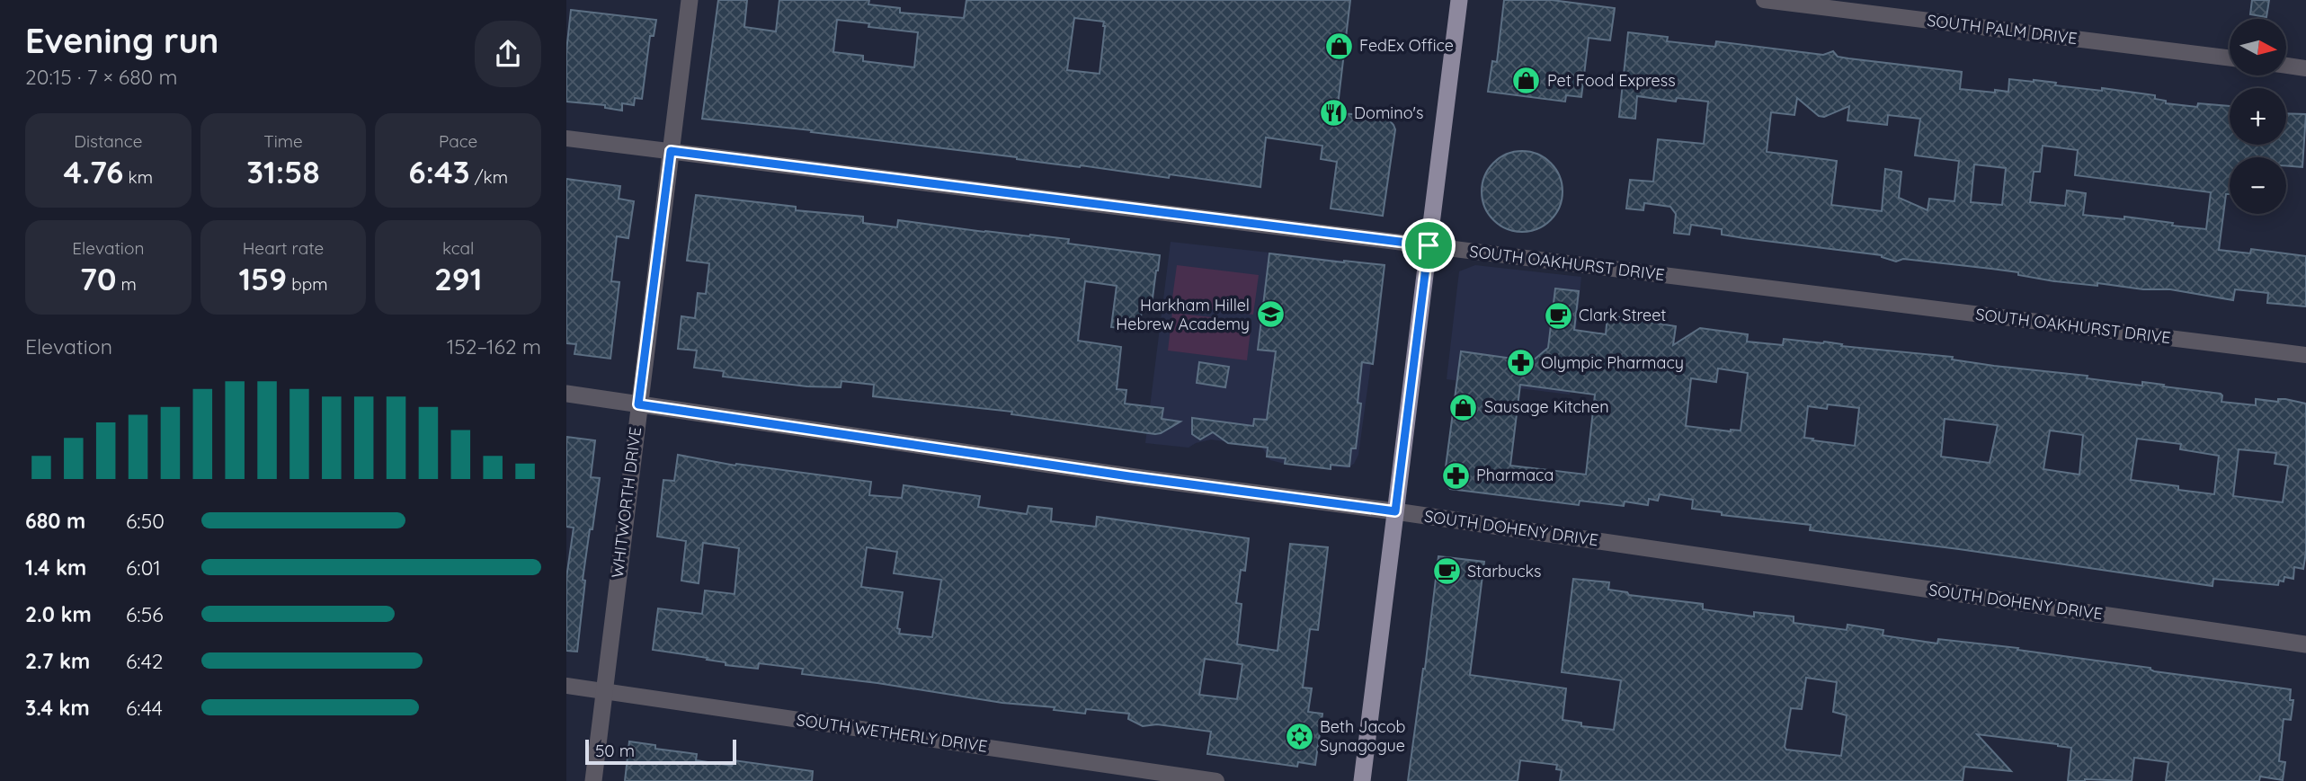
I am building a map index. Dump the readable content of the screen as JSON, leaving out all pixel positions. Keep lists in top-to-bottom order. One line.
{"streets":{"street":["SOUTH PALM DRIVE","SOUTH OAKHURST DRIVE","WHITWORTH DRIVE","SOUTH DOHENY DRIVE","SOUTH WETHERLY DRIVE"]},"crossings":[["SOUTH OAKHURST DRIVE","WHITWORTH DRIVE"],["WHITWORTH DRIVE","SOUTH DOHENY DRIVE"],["WHITWORTH DRIVE","SOUTH WETHERLY DRIVE"]],"places":{"shop":["FedEx Office","Pet Food Express","Sausage Kitchen"],"restaurant":["Domino's"],"school or university":["Harkham Hillel Hebrew Academy"],"cafe":["Clark Street","Starbucks"],"pharmacy":["Olympic Pharmacy","Pharmaca"],"synagogue":["Beth Jacob Synagogue"]},"scale_bar":"50 m","north":"right","page":{"heading":["Evening run","20:15 · 7 × 680 m"],"map_buttons":["+","−"],"stats":[["Distance","4.76 km"],["Time","31:58"],["Pace","6:43 /km"],["Elevation","70 m"],["Heart rate","159 bpm"],["kcal","291"]],"chart":["Elevation","152–162 m"],"list":[{"name":"680 m","note":"6:50"},{"name":"1.4 km","note":"6:01"},{"name":"2.0 km","note":"6:56"},{"name":"2.7 km","note":"6:42"},{"name":"3.4 km","note":"6:44"}],"scale":"50 m"}}
